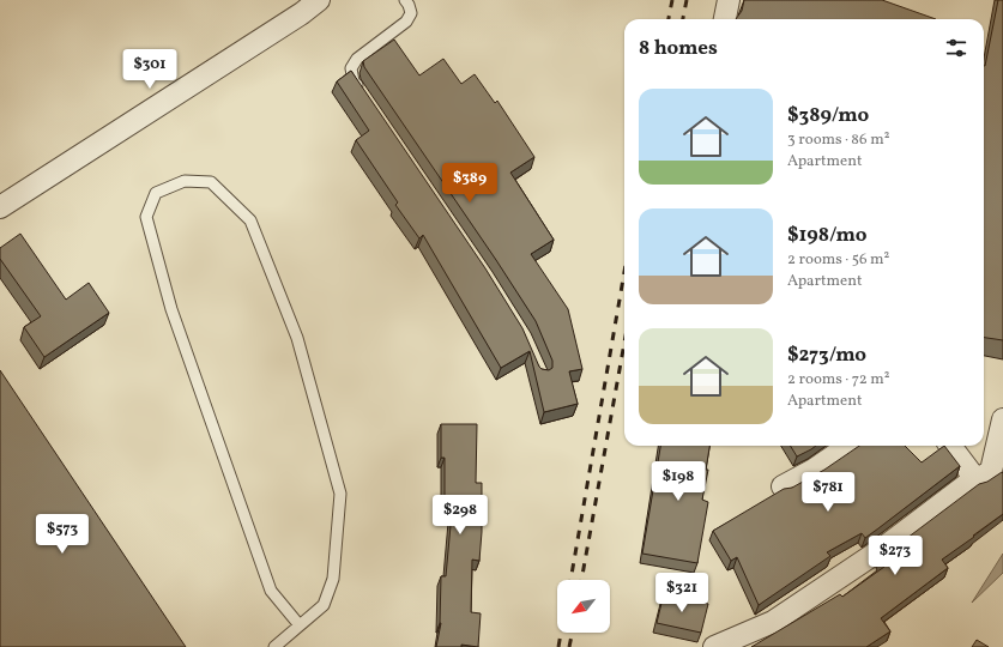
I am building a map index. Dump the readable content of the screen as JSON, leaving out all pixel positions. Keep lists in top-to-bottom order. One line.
{"north":"bottom left","page":{"heading":"8 homes","price":["$301","$389","$198","$781","$298","$573","$273","$321"],"list":[{"name":"$389/mo","note":"3 rooms · 86 m² · Apartment"},{"name":"$198/mo","note":"2 rooms · 56 m² · Apartment"},{"name":"$273/mo","note":"2 rooms · 72 m² · Apartment"}]}}
